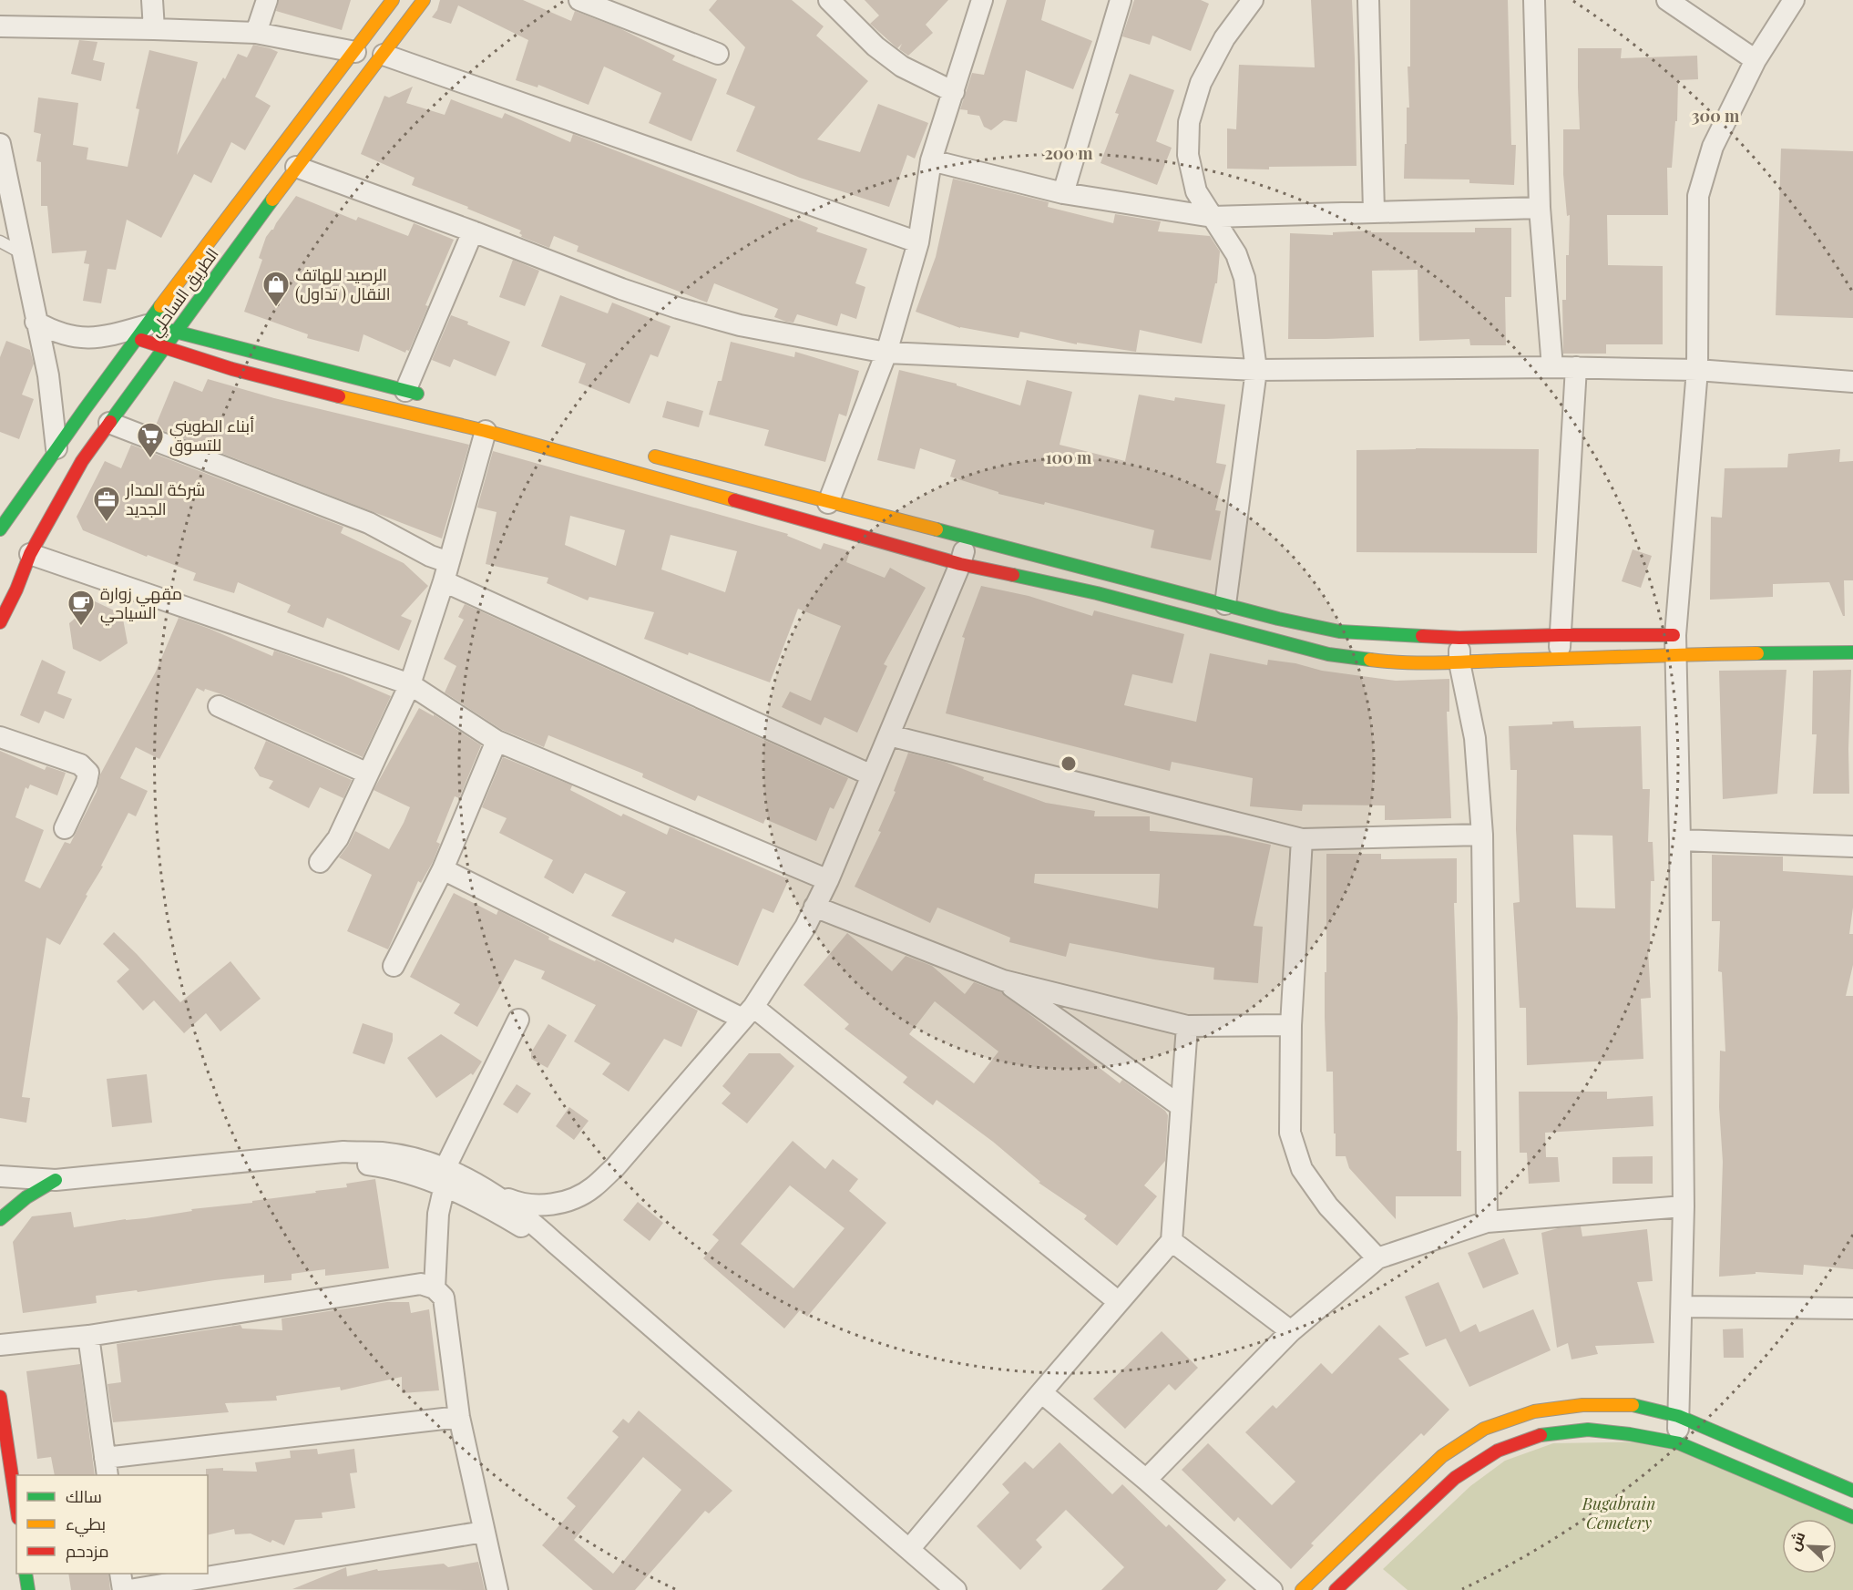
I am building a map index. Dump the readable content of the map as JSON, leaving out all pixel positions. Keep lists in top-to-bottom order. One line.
{"streets":{"main road":["الطريق الساحلي"]},"parks":["Bugabrain Cemetery"],"places":{"shop":["الرصيد للهاتف النقال ( تداول)"],"supermarket":["أبناء الطويني للتسوق"],"office":["شركة المدار الجديد"],"cafe":["مقهي زوارة السياحي"]},"legend":["سالك","بطيء","مزدحم"],"north":"top left","rings":["300 m","200 m","100 m"]}
